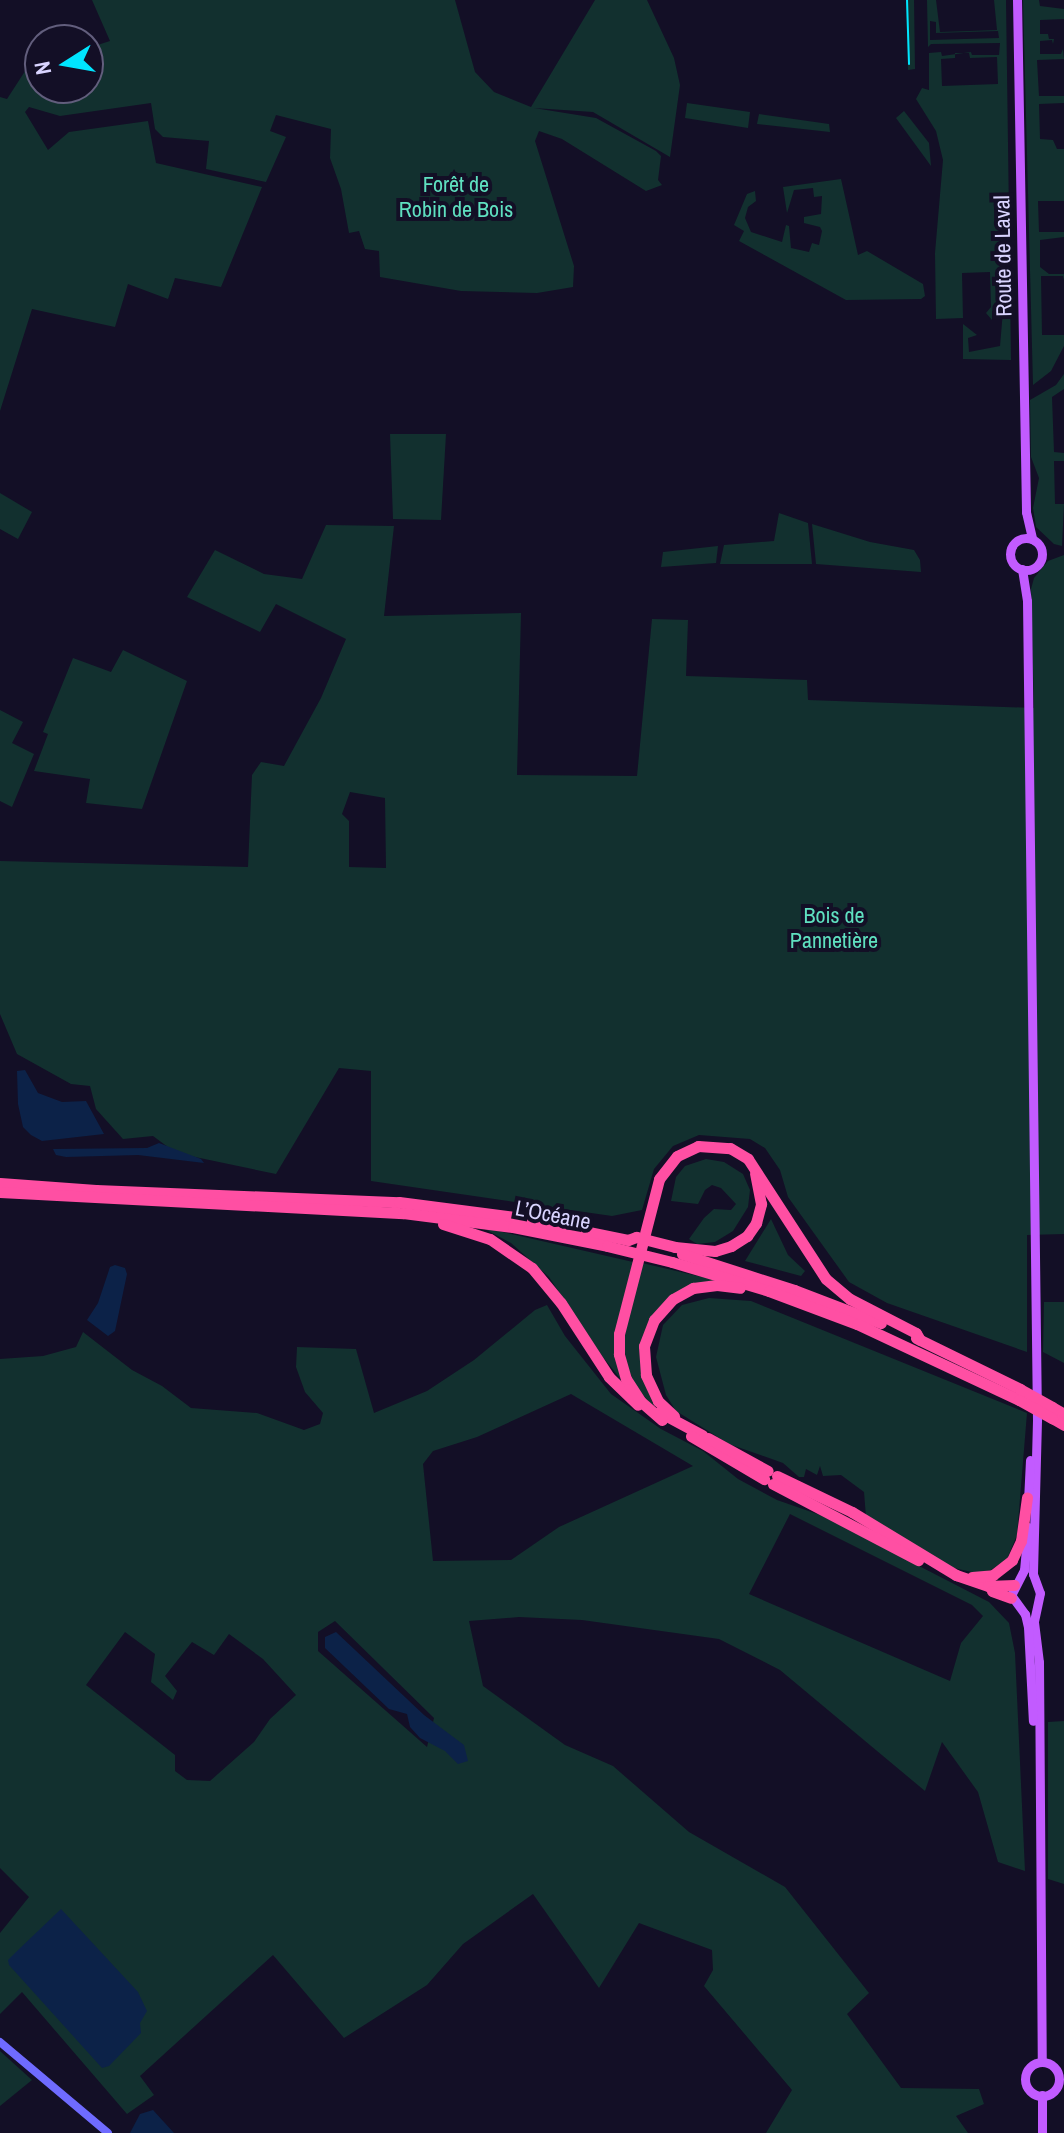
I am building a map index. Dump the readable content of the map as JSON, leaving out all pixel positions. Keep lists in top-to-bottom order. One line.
{"streets":{"highway":["L’Océane"],"main road":["Route de Laval"]},"parks":["Forêt de Robin de Bois","Bois de Pannetière"],"north":"left"}
